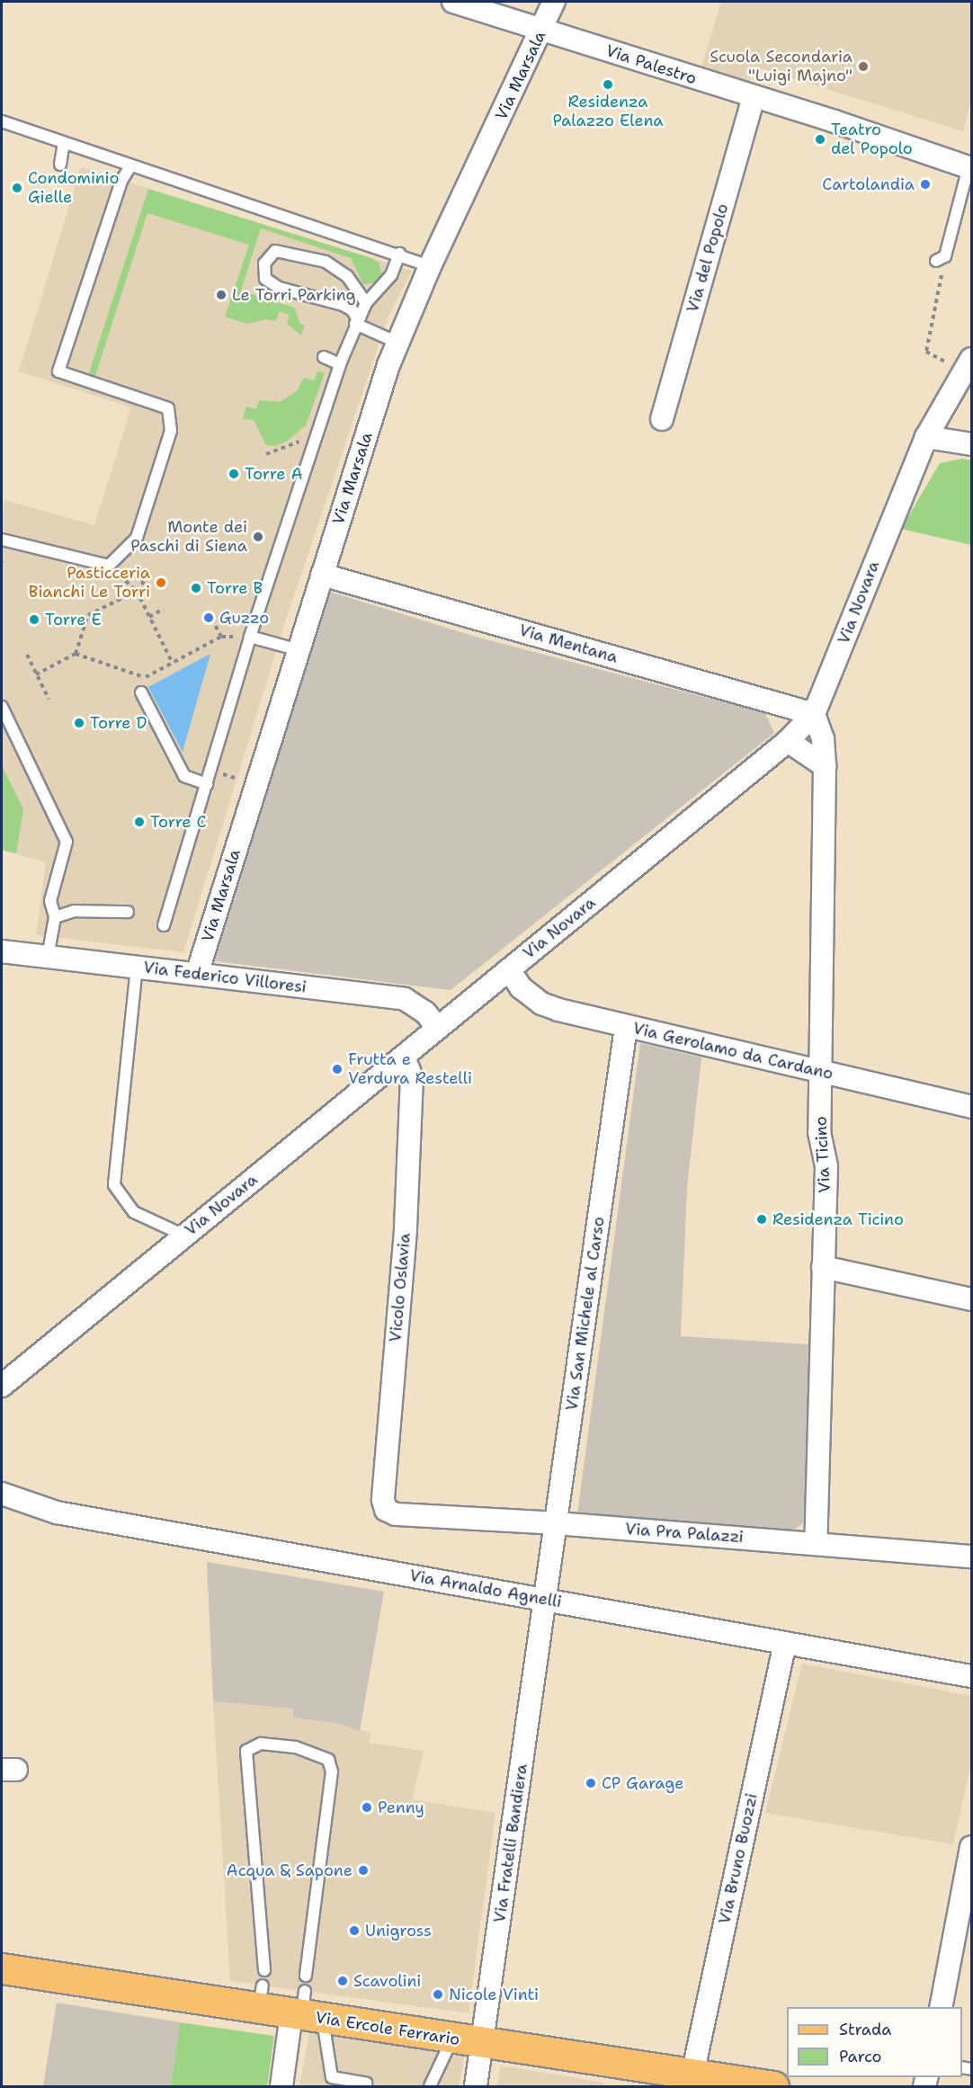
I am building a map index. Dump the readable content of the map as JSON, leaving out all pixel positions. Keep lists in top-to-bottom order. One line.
{"streets":{"main road":["Via Ercole Ferrario"],"street":["Via Palestro","Via Marsala","Via del Popolo","Via Novara","Via Mentana","Via Federico Villoresi","Via Gerolamo da Cardano","Via Ticino","Vicolo Oslavia","Via San Michele al Carso","Via Pra Palazzi","Via Arnaldo Agnelli","Via Fratelli Bandiera","Via Bruno Buozzi"]},"crossings":[["Via Palestro","Via Marsala"],["Via Palestro","Via del Popolo"],["Via Marsala","Via Mentana"],["Via Marsala","Via Federico Villoresi"],["Via Novara","Via Mentana"],["Via Novara","Via Federico Villoresi"],["Via Novara","Via Gerolamo da Cardano"],["Via Novara","Via Ticino"],["Via Novara","Vicolo Oslavia"],["Via Mentana","Via Ticino"],["Via Gerolamo da Cardano","Via Ticino"],["Via Gerolamo da Cardano","Via San Michele al Carso"],["Via Ticino","Via Pra Palazzi"],["Vicolo Oslavia","Via Pra Palazzi"],["Via San Michele al Carso","Via Pra Palazzi"],["Via San Michele al Carso","Via Arnaldo Agnelli"],["Via San Michele al Carso","Via Fratelli Bandiera"],["Via Arnaldo Agnelli","Via Fratelli Bandiera"],["Via Arnaldo Agnelli","Via Bruno Buozzi"],["Via Fratelli Bandiera","Via Ercole Ferrario"],["Via Bruno Buozzi","Via Ercole Ferrario"]],"places":["Scuola Secondaria \"Luigi Majno\"","Residenza Palazzo Elena","Teatro del Popolo","Cartolandia","Condominio Gielle","Le Torri Parking","Torre A","Monte dei Paschi di Siena","Pasticceria Bianchi Le Torri","Torre B","Guzzo","Torre E","Torre D","Torre C","Frutta e Verdura Restelli","Residenza Ticino","CP Garage","Penny","Acqua & Sapone","Unigross","Scavolini","Nicole Vinti"],"legend":["Strada","Parco"]}
